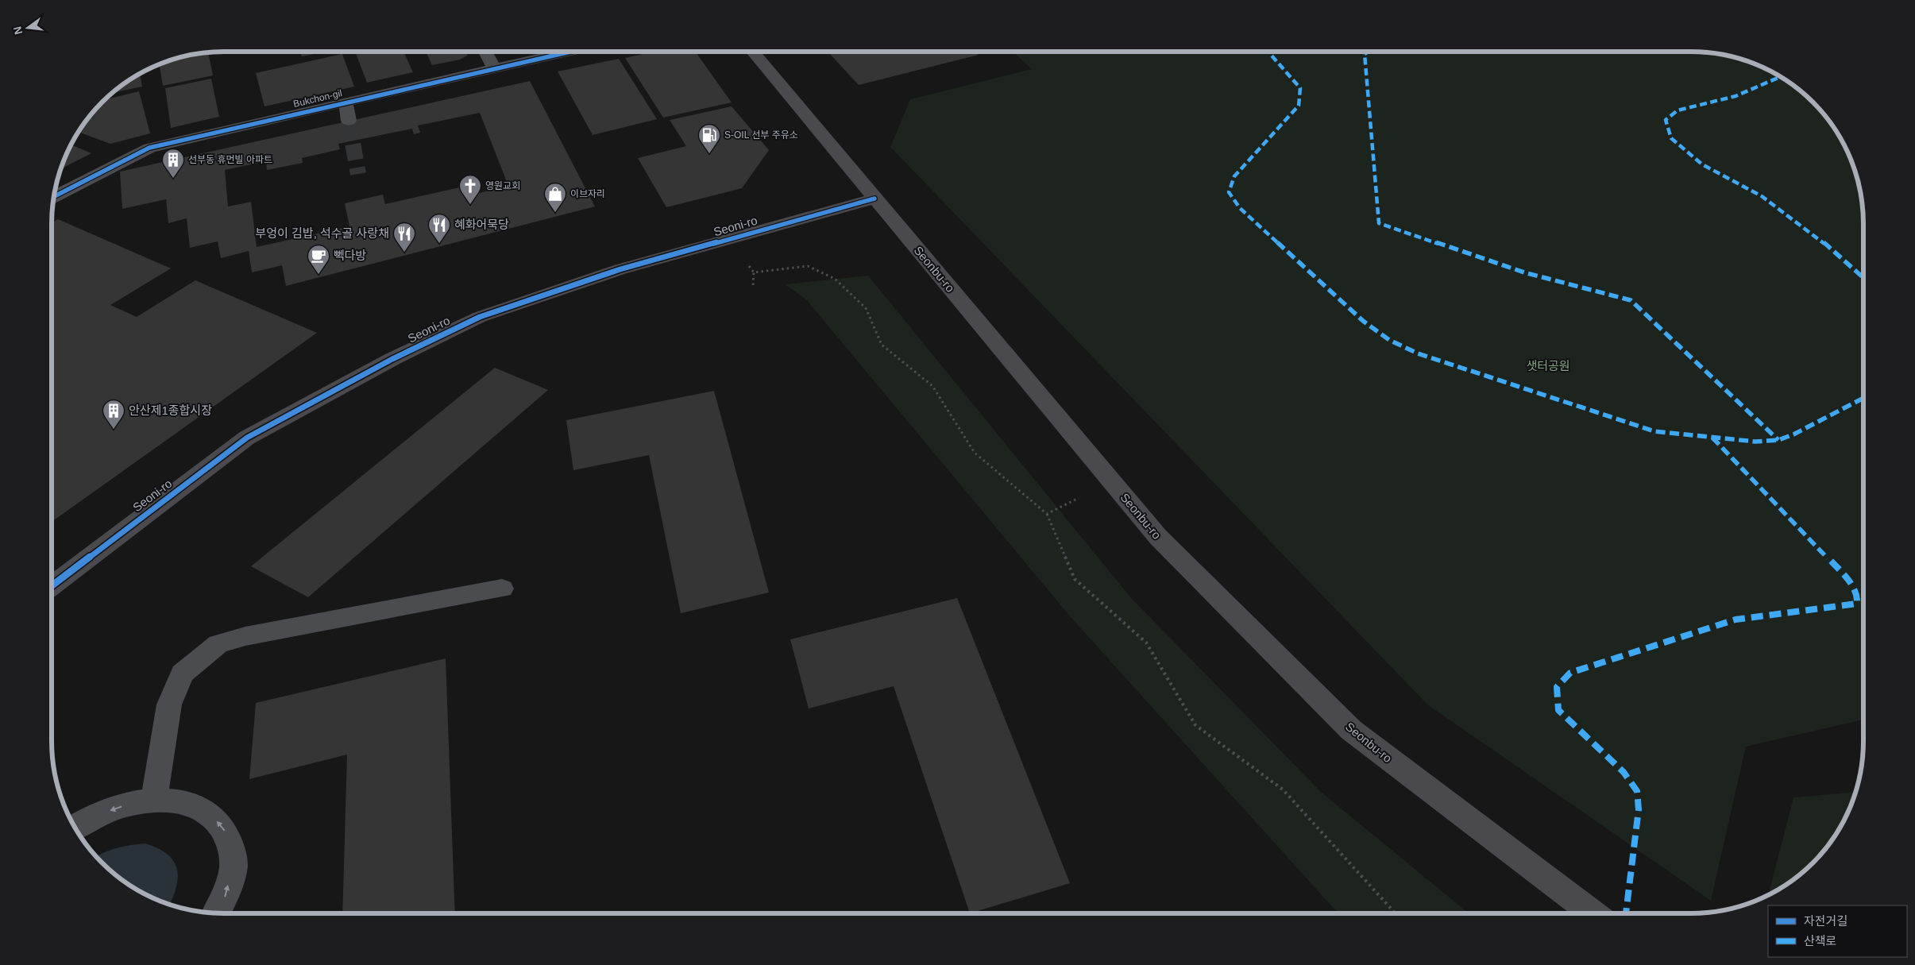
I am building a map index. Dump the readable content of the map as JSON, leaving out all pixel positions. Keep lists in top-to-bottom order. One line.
{"streets":{"main road":["Seoni-ro","Seonbu-ro"],"street":["Bukchon-gil"]},"crossings":[["Seoni-ro","Seonbu-ro"]],"parks":["샛터공원"],"places":{"fuel station":["S-OIL 선부 주유소"],"building":["선부동 휴먼빌 아파트","안산제1종합시장"],"church":["영원교회"],"shop":["이브자리"],"restaurant":["혜화어묵당","부엉이 김밥, 석수골 사랑채"],"cafe":["뻭다방"]},"legend":["자전거길","산책로"],"north":"left"}
